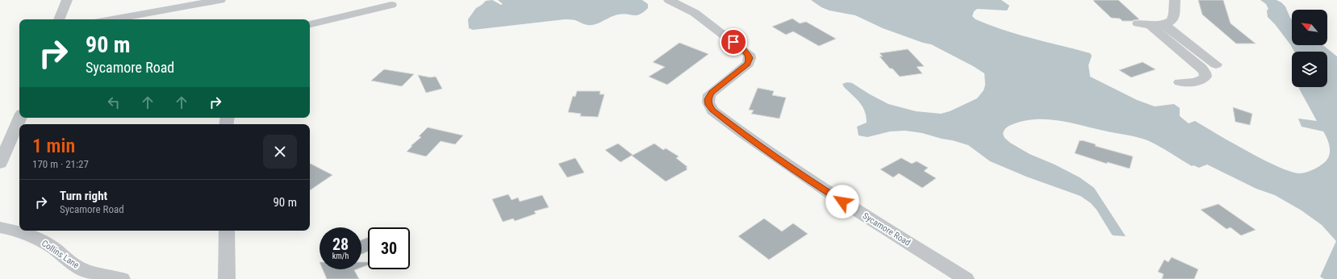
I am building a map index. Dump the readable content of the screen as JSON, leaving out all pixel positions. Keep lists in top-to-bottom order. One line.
{"streets":{"street":["Sycamore Road","Collins Lane"]},"north":"top left","page":{"turn":["90 m","Sycamore Road"],"heading":["1 min","170 m · 21:27"],"list":[{"name":"Turn right","note":"Sycamore Road","value":"90 m"}],"speed":"28 km/h","limit":"30"}}
